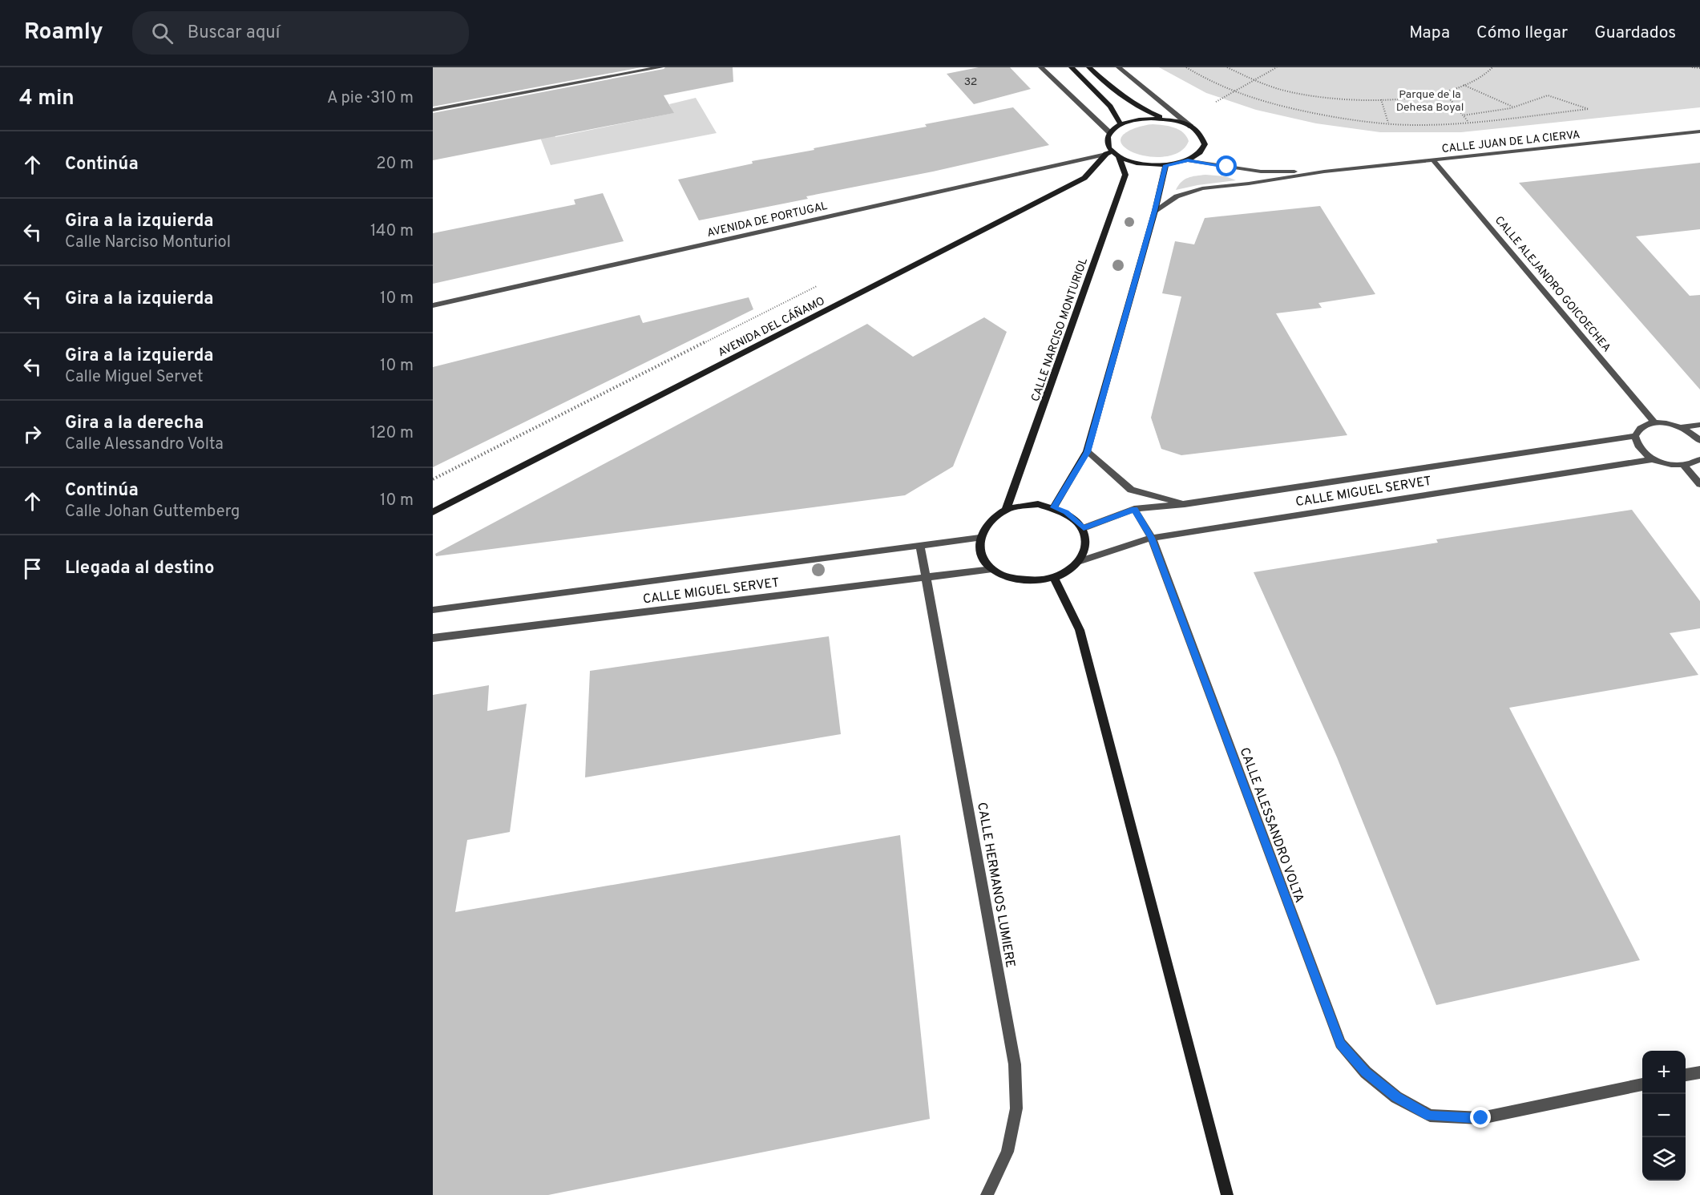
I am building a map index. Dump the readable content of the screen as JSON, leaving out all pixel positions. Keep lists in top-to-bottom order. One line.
{"streets":{"main road":["AVENIDA DEL CÁÑAMO","CALLE NARCISO MONTURIOL"],"street":["CALLE JUAN DE LA CIERVA","AVENIDA DE PORTUGAL","CALLE ALEJANDRO GOICOECHEA","CALLE MIGUEL SERVET","CALLE ALESSANDRO VOLTA","CALLE HERMANOS LUMIERE"]},"crossings":[["CALLE JUAN DE LA CIERVA","CALLE ALEJANDRO GOICOECHEA"],["AVENIDA DE PORTUGAL","AVENIDA DEL CÁÑAMO"],["CALLE NARCISO MONTURIOL","CALLE MIGUEL SERVET"],["CALLE MIGUEL SERVET","CALLE ALESSANDRO VOLTA"],["CALLE MIGUEL SERVET","CALLE HERMANOS LUMIERE"]],"parks":["Parque de la Dehesa Boyal"],"house_numbers":["32"],"page":{"header":"Roamly","search":"Buscar aquí","nav":["Mapa","Cómo llegar","Guardados"],"heading":["4 min","A pie · 310 m"],"list":[["Continúa","20 m"],["Gira a la izquierda","Calle Narciso Monturiol","140 m"],["Gira a la izquierda","10 m"],["Gira a la izquierda","Calle Miguel Servet","10 m"],["Gira a la derecha","Calle Alessandro Volta","120 m"],["Continúa","Calle Johan Guttemberg","10 m"],"Llegada al destino"],"map_buttons":["+","−"]}}
